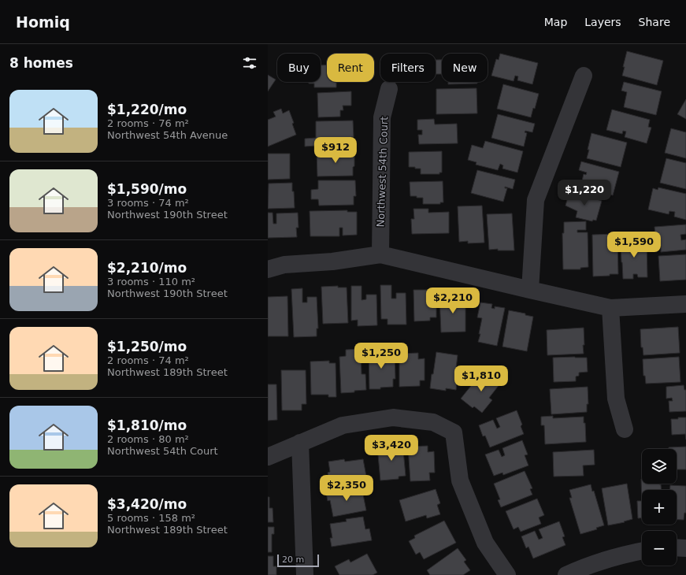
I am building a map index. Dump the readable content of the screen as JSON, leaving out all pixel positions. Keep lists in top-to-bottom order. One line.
{"streets":{"street":["Northwest 54th Court"]},"scale_bar":"20 m","page":{"header":"Homiq","nav":["Map","Layers","Share"],"heading":"8 homes","chip":["Buy","Rent","Filters","New"],"list":[{"name":"$1,220/mo","note":"2 rooms · 76 m² · Northwest 54th Avenue"},{"name":"$1,590/mo","note":"3 rooms · 74 m² · Northwest 190th Street"},{"name":"$2,210/mo","note":"3 rooms · 110 m² · Northwest 190th Street"},{"name":"$1,250/mo","note":"2 rooms · 74 m² · Northwest 189th Street"},{"name":"$1,810/mo","note":"2 rooms · 80 m² · Northwest 54th Court"},{"name":"$3,420/mo","note":"5 rooms · 158 m² · Northwest 189th Street"}],"price":["$912","$1,220","$1,590","$2,210","$1,250","$1,810","$3,420","$2,350"],"map_buttons":["+","−"],"scale":"20 m"}}
